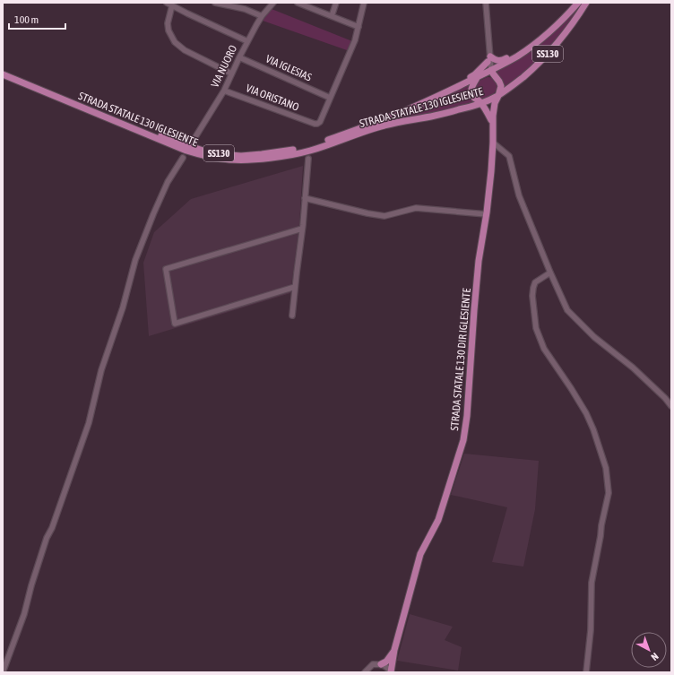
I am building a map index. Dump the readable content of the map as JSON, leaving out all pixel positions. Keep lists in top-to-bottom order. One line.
{"streets":{"main road":["SS130","STRADA STATALE 130 IGLESIENTE","STRADA STATALE 130 DIR IGLESIENTE"],"street":["VIA NUORO","VIA IGLESIAS","VIA ORISTANO"]},"crossings":[["VIA NUORO","VIA IGLESIAS"],["VIA NUORO","VIA ORISTANO"],["VIA IGLESIAS","VIA ORISTANO"],["STRADA STATALE 130 IGLESIENTE","STRADA STATALE 130 DIR IGLESIENTE"]],"scale_bar":"100 m","north":"bottom right"}
